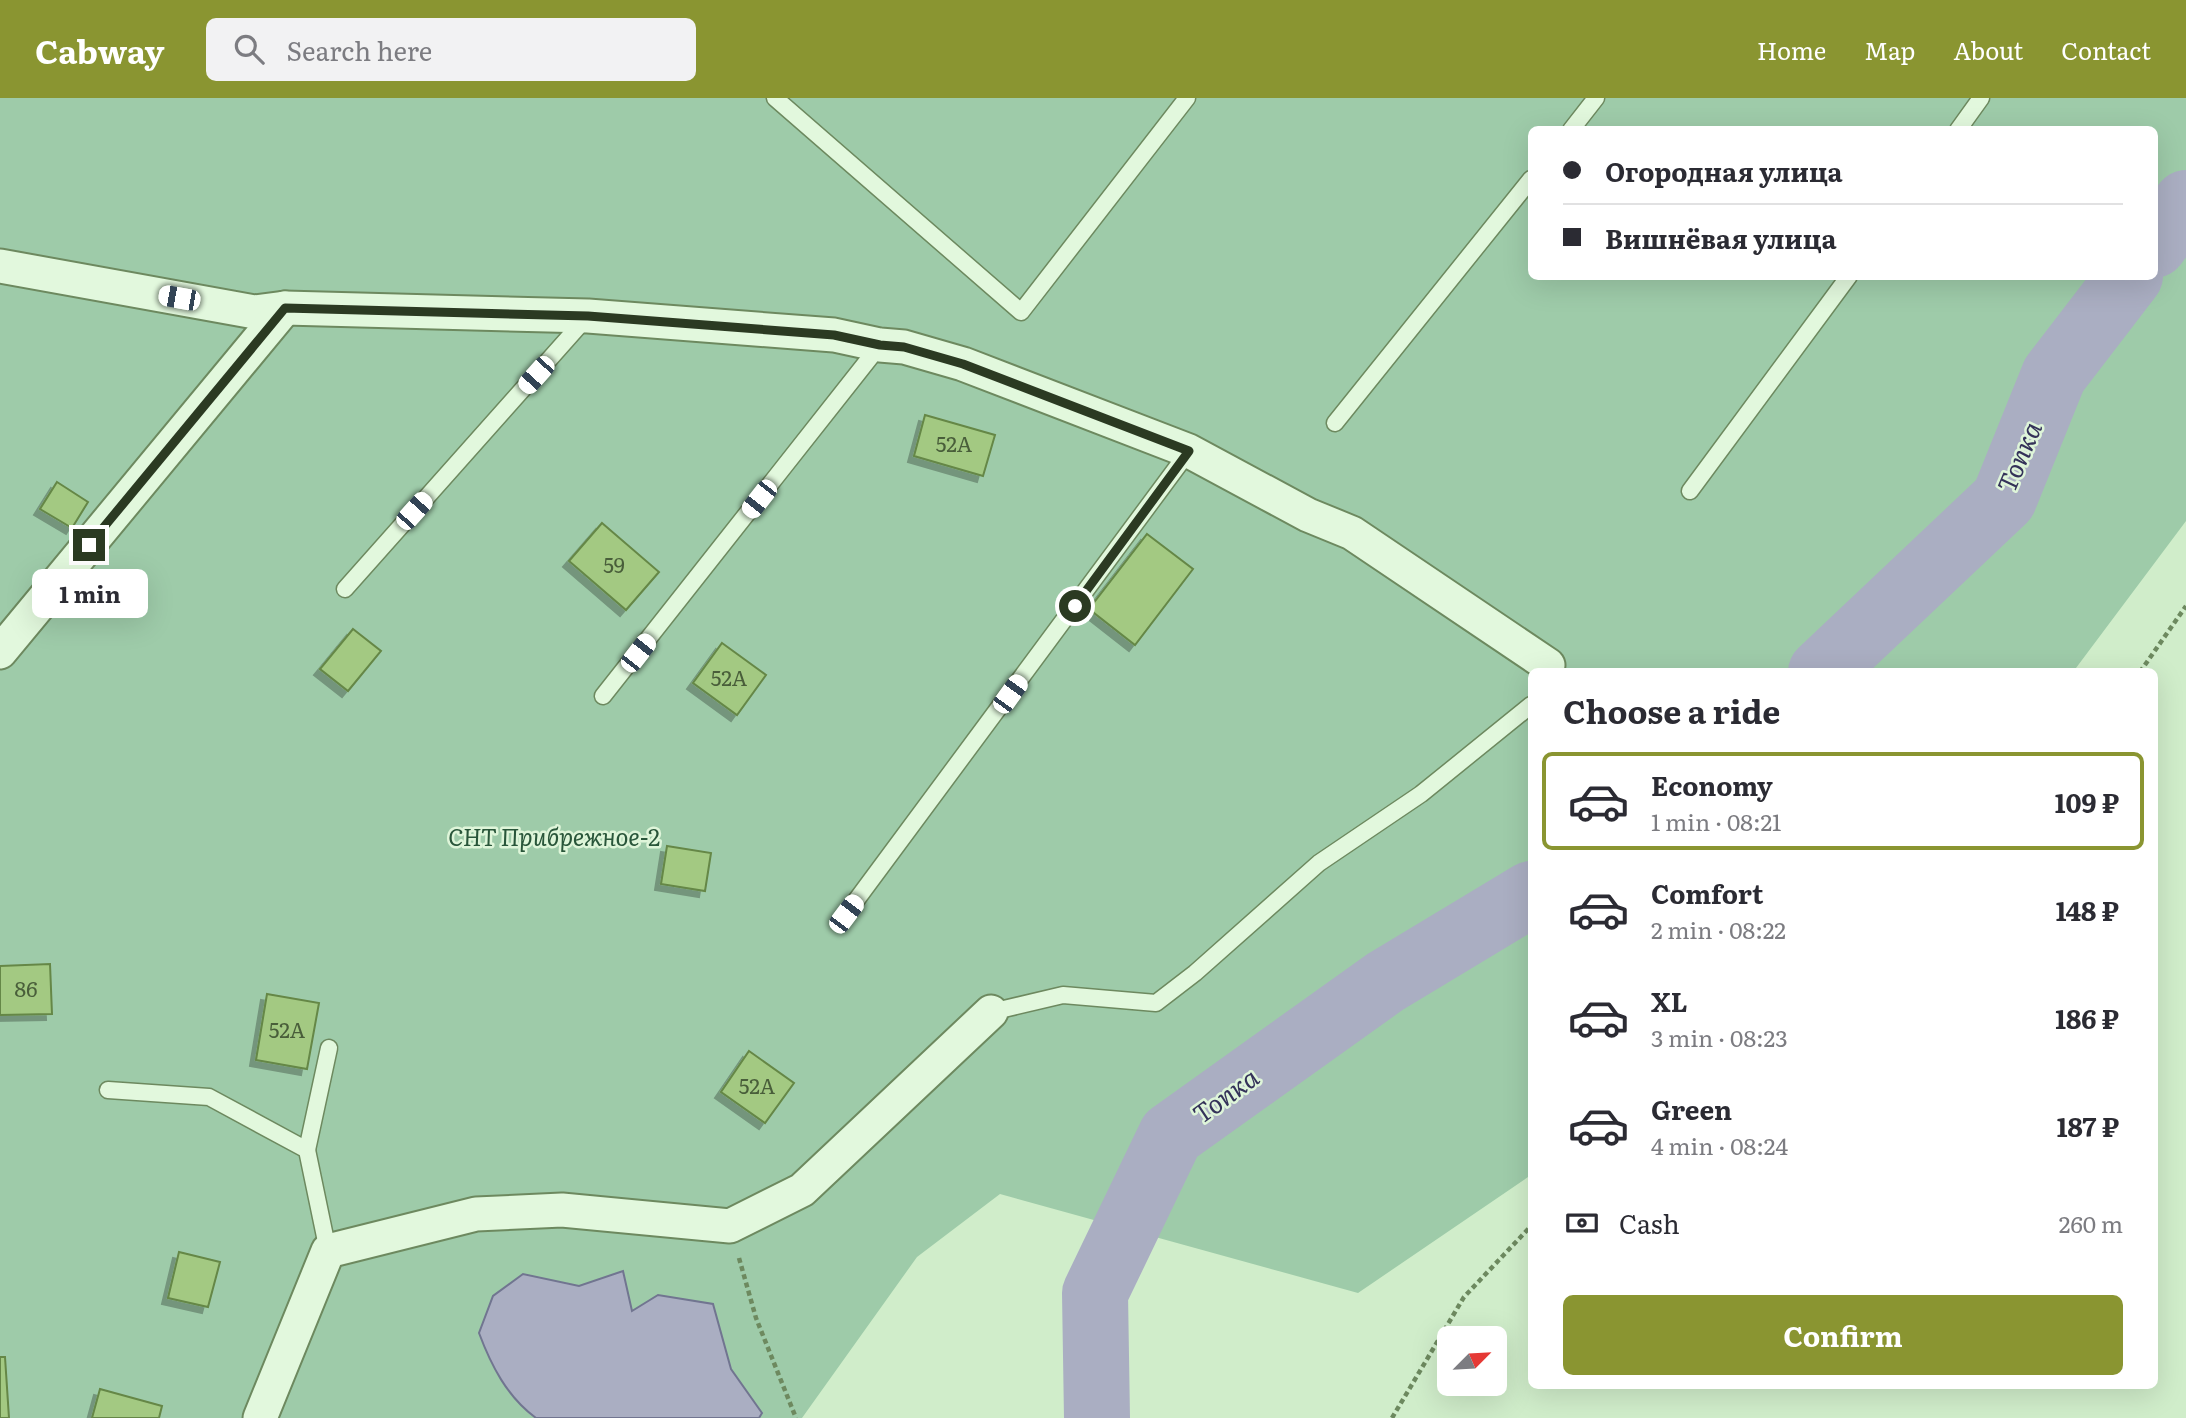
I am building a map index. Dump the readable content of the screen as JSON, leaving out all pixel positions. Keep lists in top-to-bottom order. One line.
{"water":["Топка"],"parks":["СНТ Прибрежное-2"],"house_numbers":["52А","59","52А","86","52А","52А"],"north":"top right","page":{"header":"Cabway","search":"Search here","nav":["Home","Map","About","Contact"],"banner":["Огородная улица","Вишнёвая улица"],"bubble":"1 min","heading":"Choose a ride","list":[{"name":"Economy","note":"1 min · 08:21","value":"109 ₽"},{"name":"Comfort","note":"2 min · 08:22","value":"148 ₽"},{"name":"XL","note":"3 min · 08:23","value":"186 ₽"},{"name":"Green","note":"4 min · 08:24","value":"187 ₽"}],"pay":["Cash","260 m"],"buttons":"Confirm"}}
